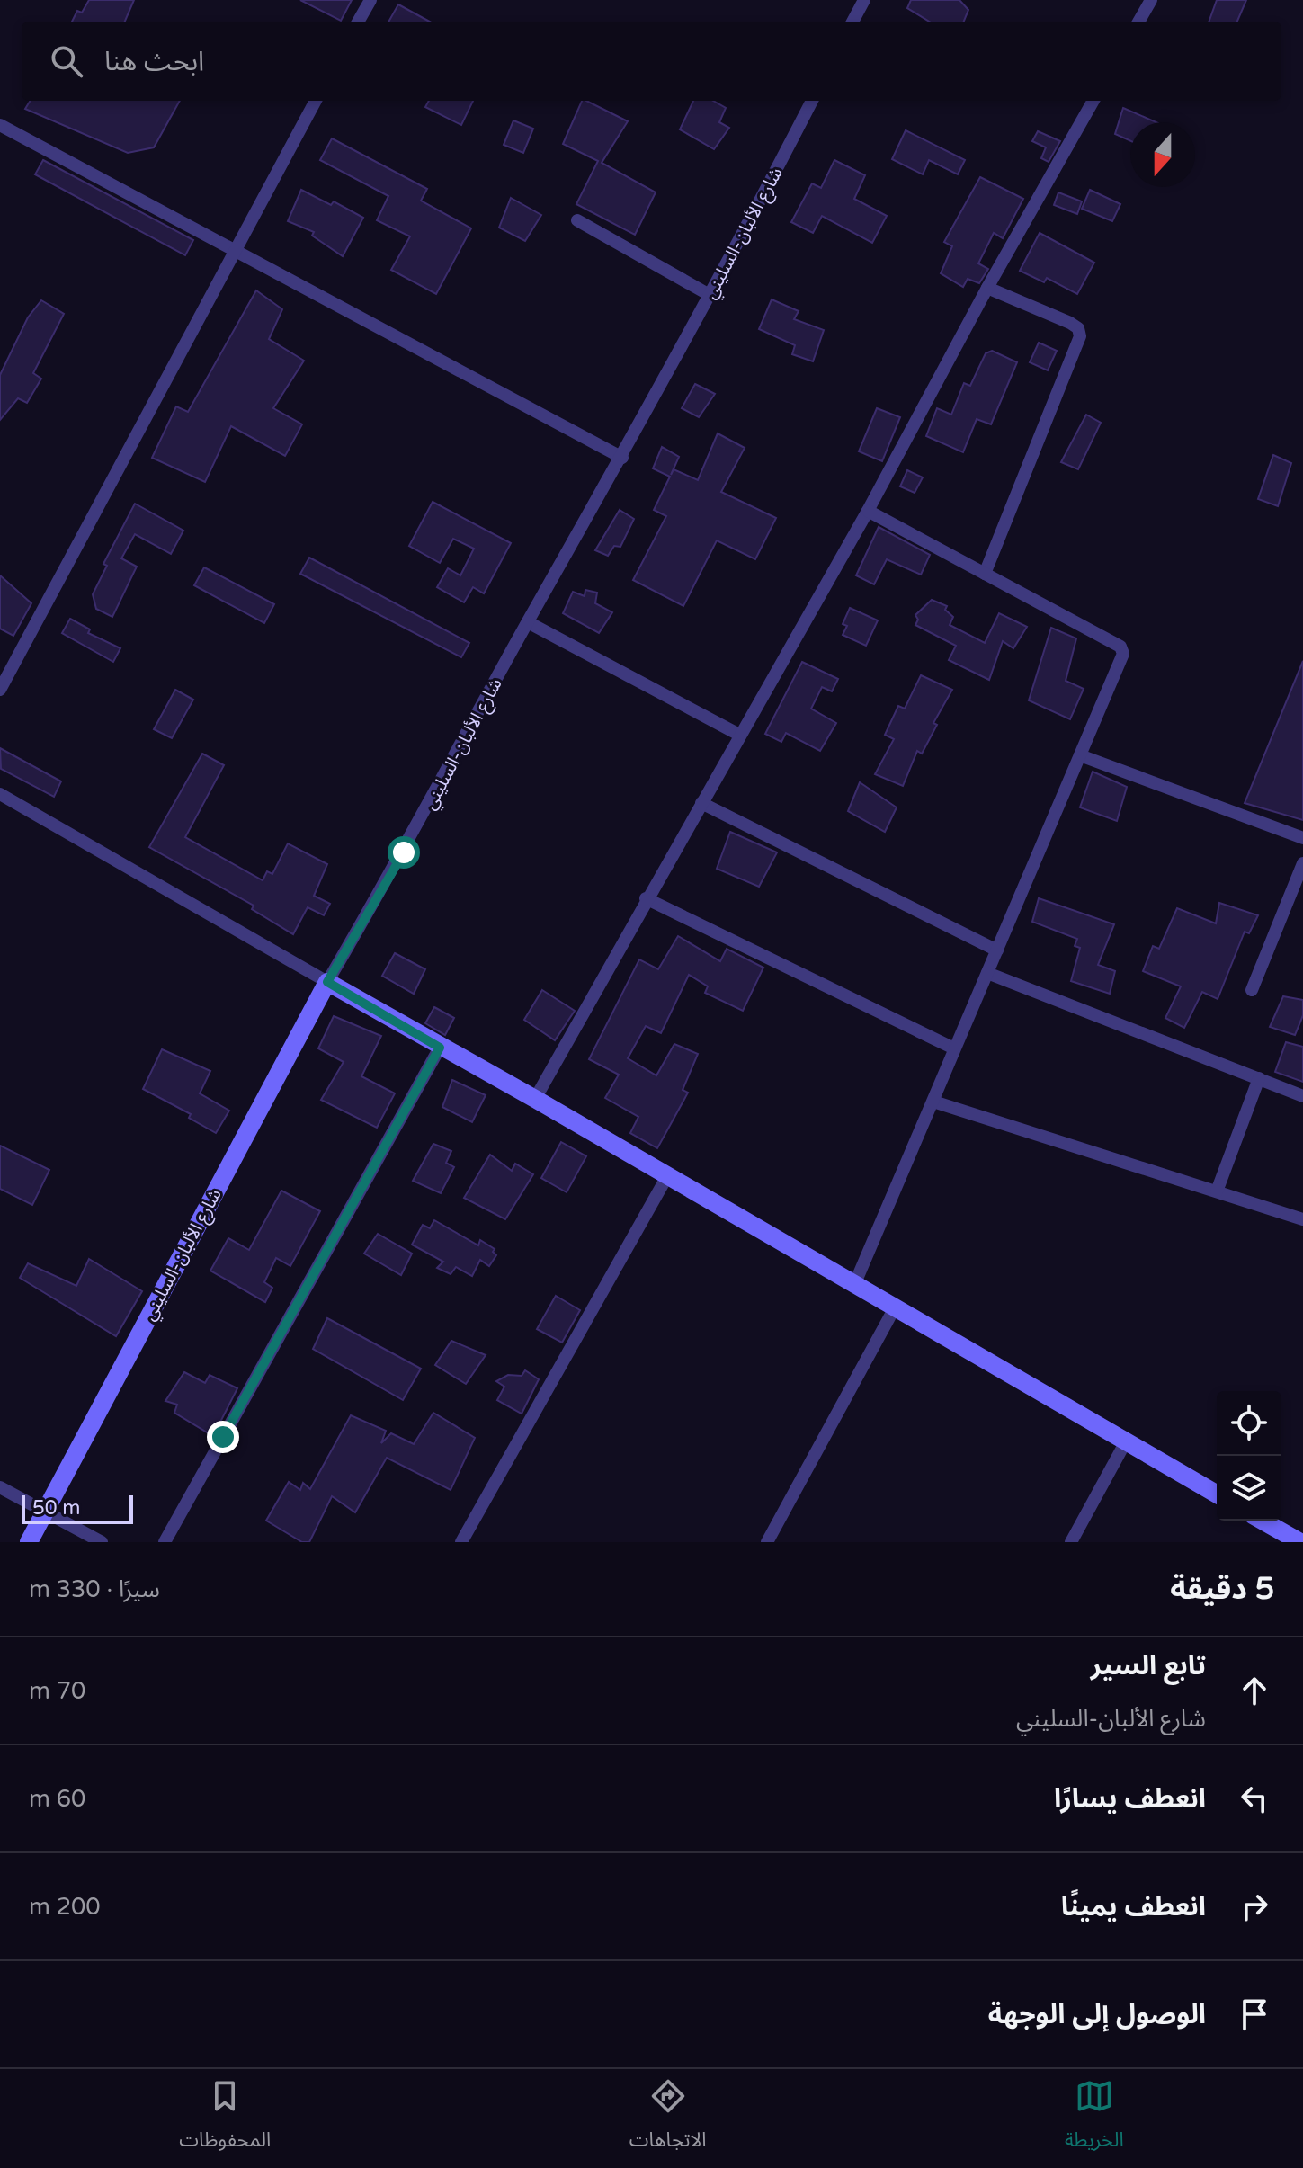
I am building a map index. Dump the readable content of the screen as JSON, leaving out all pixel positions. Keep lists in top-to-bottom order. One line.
{"streets":{"street":["شارع الألبان-السليني"]},"scale_bar":"50 m","north":"bottom","page":{"search":"ابحث هنا","scale":"50 m","heading":["5 دقيقة","سيرًا · 330 m"],"list":[["تابع السير","شارع الألبان-السليني","70 m"],["انعطف يسارًا","60 m"],["انعطف يمينًا","200 m"],"الوصول إلى الوجهة"],"nav":["الخريطة","الاتجاهات","المحفوظات"]}}
